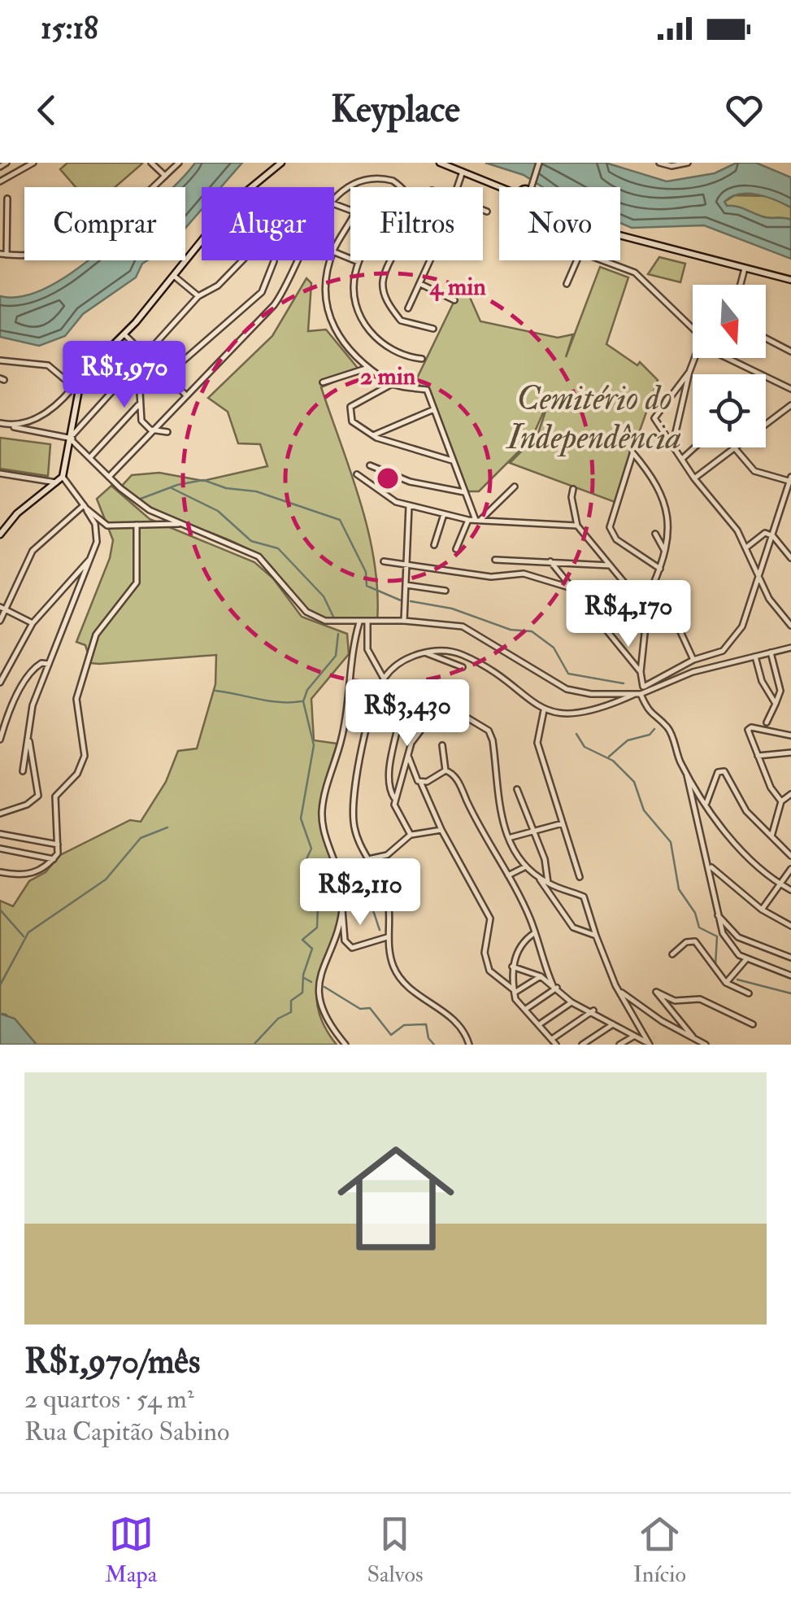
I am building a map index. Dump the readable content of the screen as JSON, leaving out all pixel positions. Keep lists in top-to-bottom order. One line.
{"parks":["Cemitério do Independência"],"north":"bottom","page":{"status":"15:18","header":"Keyplace","chip":["Comprar","Alugar","Filtros","Novo"],"price":["R$1,970","R$4,170","R$3,430","R$2,110"],"list":[{"name":"R$1,970/mês","note":"2 quartos · 54 m² · Rua Capitão Sabino"}],"tabs":["Mapa","Salvos","Início"]},"rings":["4 min","2 min"]}
